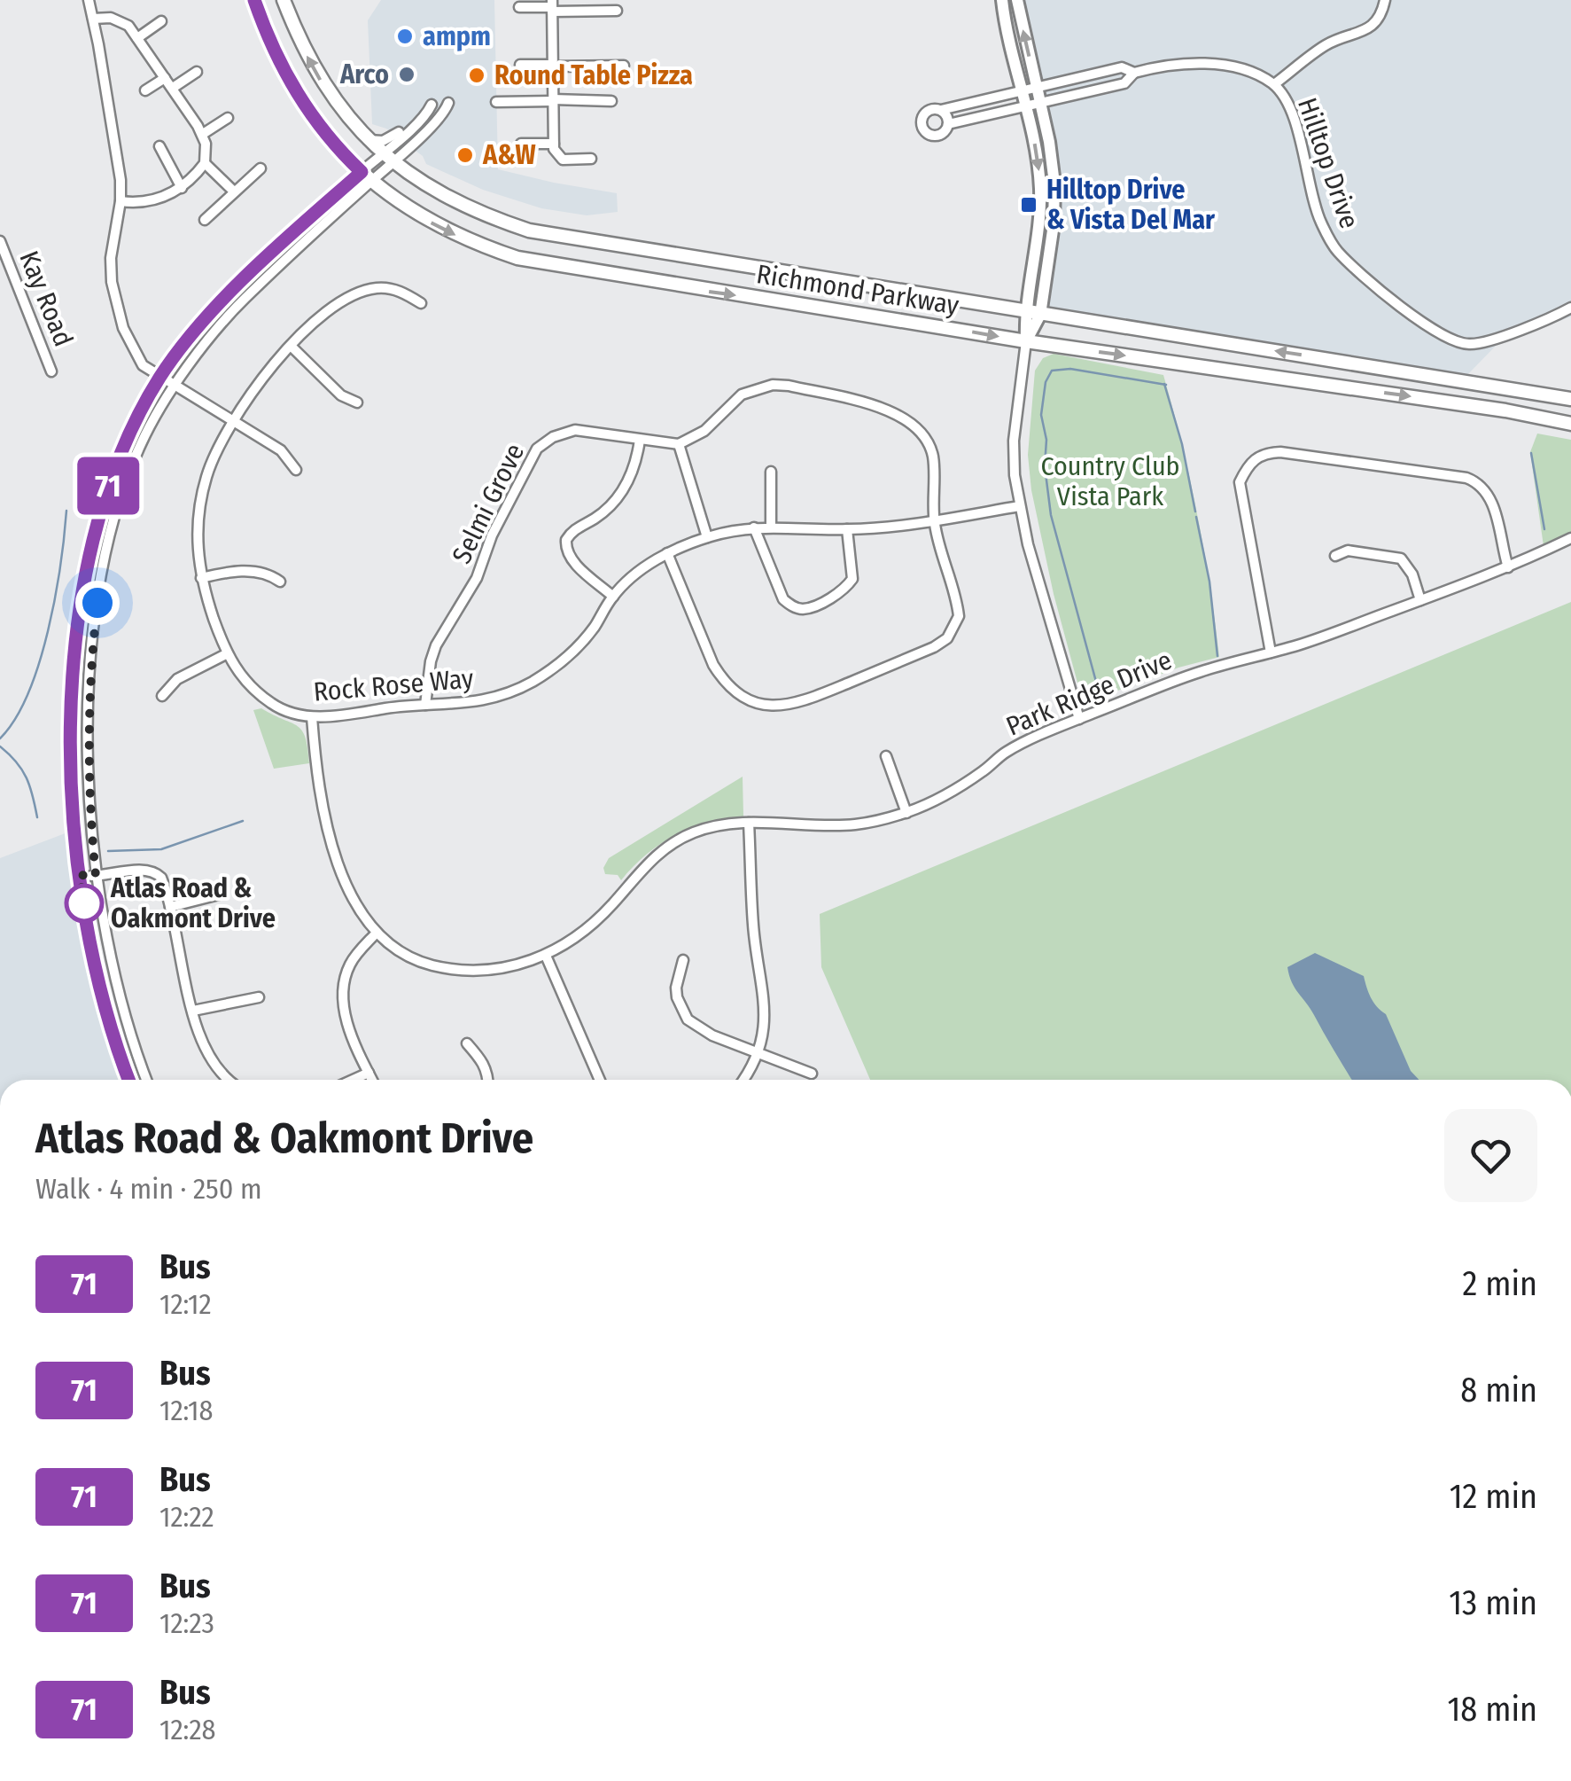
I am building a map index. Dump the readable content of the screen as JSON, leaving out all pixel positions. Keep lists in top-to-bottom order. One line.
{"streets":{"highway":["Richmond Parkway"],"street":["Hilltop Drive","Kay Road","Selmi Grove","Rock Rose Way","Park Ridge Drive"]},"crossings":[["Selmi Grove","Rock Rose Way"],["Rock Rose Way","Park Ridge Drive"]],"parks":["Country Club Vista Park"],"places":{"other":["ampm","Arco","Round Table Pizza","A&W","Atlas Road & Oakmont Drive"],"transit":["Hilltop Drive & Vista Del Mar"]},"lines":["bus line 71"],"page":{"on_map":"71","heading":["Atlas Road & Oakmont Drive","Walk · 4 min · 250 m"],"list":[{"mark":"71","name":"Bus","note":"12:12","value":"2 min"},{"mark":"71","name":"Bus","note":"12:18","value":"8 min"},{"mark":"71","name":"Bus","note":"12:22","value":"12 min"},{"mark":"71","name":"Bus","note":"12:23","value":"13 min"},{"mark":"71","name":"Bus","note":"12:28","value":"18 min"}]}}
